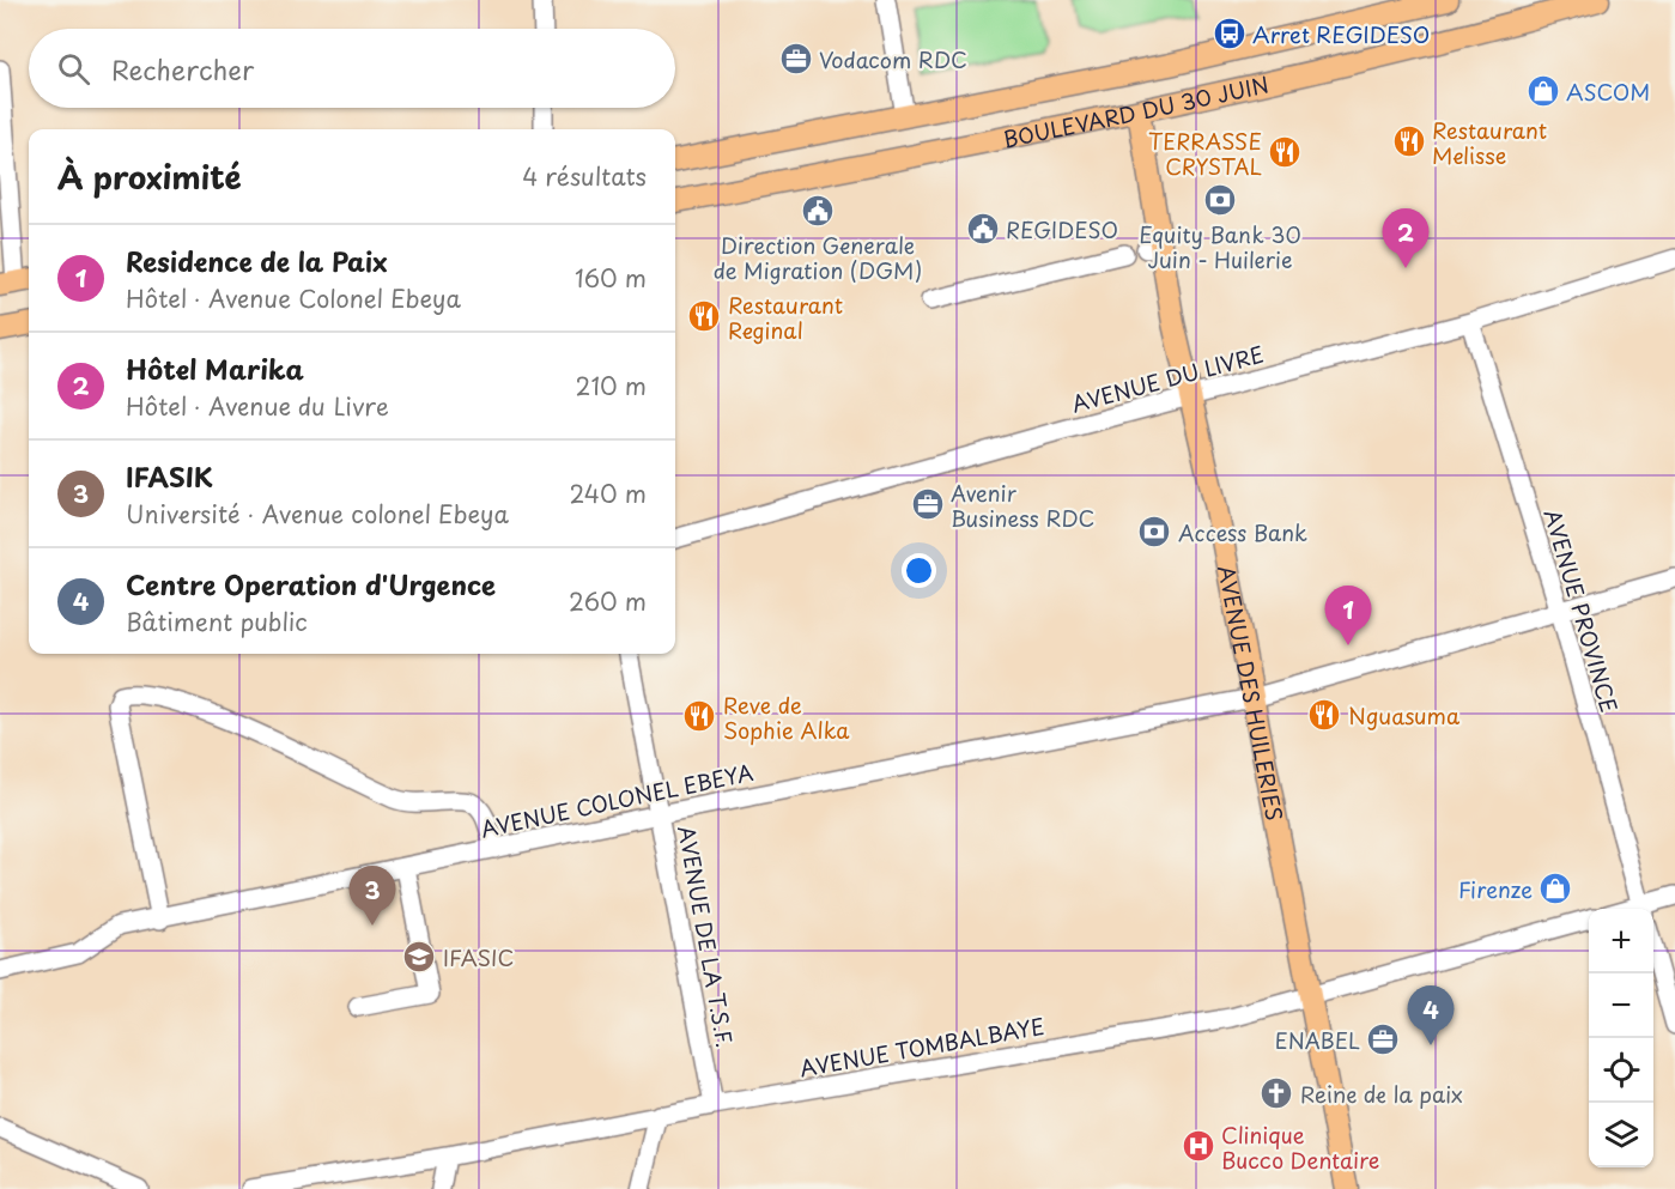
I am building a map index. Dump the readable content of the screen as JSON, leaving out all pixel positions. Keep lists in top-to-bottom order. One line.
{"streets":{"main road":["BOULEVARD DU 30 JUIN","AVENUE DES HUILERIES"],"street":["AVENUE DU LIVRE","AVENUE PROVINCE","AVENUE COLONEL EBEYA","AVENUE DE LA T.S.F.","AVENUE TOMBALBAYE"]},"crossings":[["BOULEVARD DU 30 JUIN","AVENUE DES HUILERIES"],["AVENUE DU LIVRE","AVENUE PROVINCE"],["AVENUE DU LIVRE","AVENUE DES HUILERIES"],["AVENUE DES HUILERIES","AVENUE COLONEL EBEYA"],["AVENUE DES HUILERIES","AVENUE TOMBALBAYE"],["AVENUE COLONEL EBEYA","AVENUE DE LA T.S.F."],["AVENUE DE LA T.S.F.","AVENUE TOMBALBAYE"]],"places":{"bus stop":["Arret REGIDESO"],"office":["Vodacom RDC","Avenir Business RDC","ENABEL"],"shop":["ASCOM","Firenze"],"restaurant":["Restaurant Melisse","TERRASSE CRYSTAL","Restaurant Reginal","Nguasuma","Reve de Sophie Alka"],"bank":["Equity Bank 30 Juin - Huilerie","Access Bank"],"public building":["Direction Generale de Migration (DGM)","REGIDESO"],"school or university":["IFASIC"],"church":["Reine de la paix"],"hospital":["Clinique Bucco Dentaire"]},"page":{"search":"Rechercher","heading":["À proximité","4 résultats"],"pins":["2","1","3","4"],"list":[{"mark":"1","name":"Residence de la Paix","note":"Hôtel · Avenue Colonel Ebeya","value":"160 m"},{"mark":"2","name":"Hôtel Marika","note":"Hôtel · Avenue du Livre","value":"210 m"},{"mark":"3","name":"IFASIK","note":"Université · Avenue colonel Ebeya","value":"240 m"},{"mark":"4","name":"Centre Operation d'Urgence","note":"Bâtiment public","value":"260 m"}],"map_buttons":["+","−"]}}
